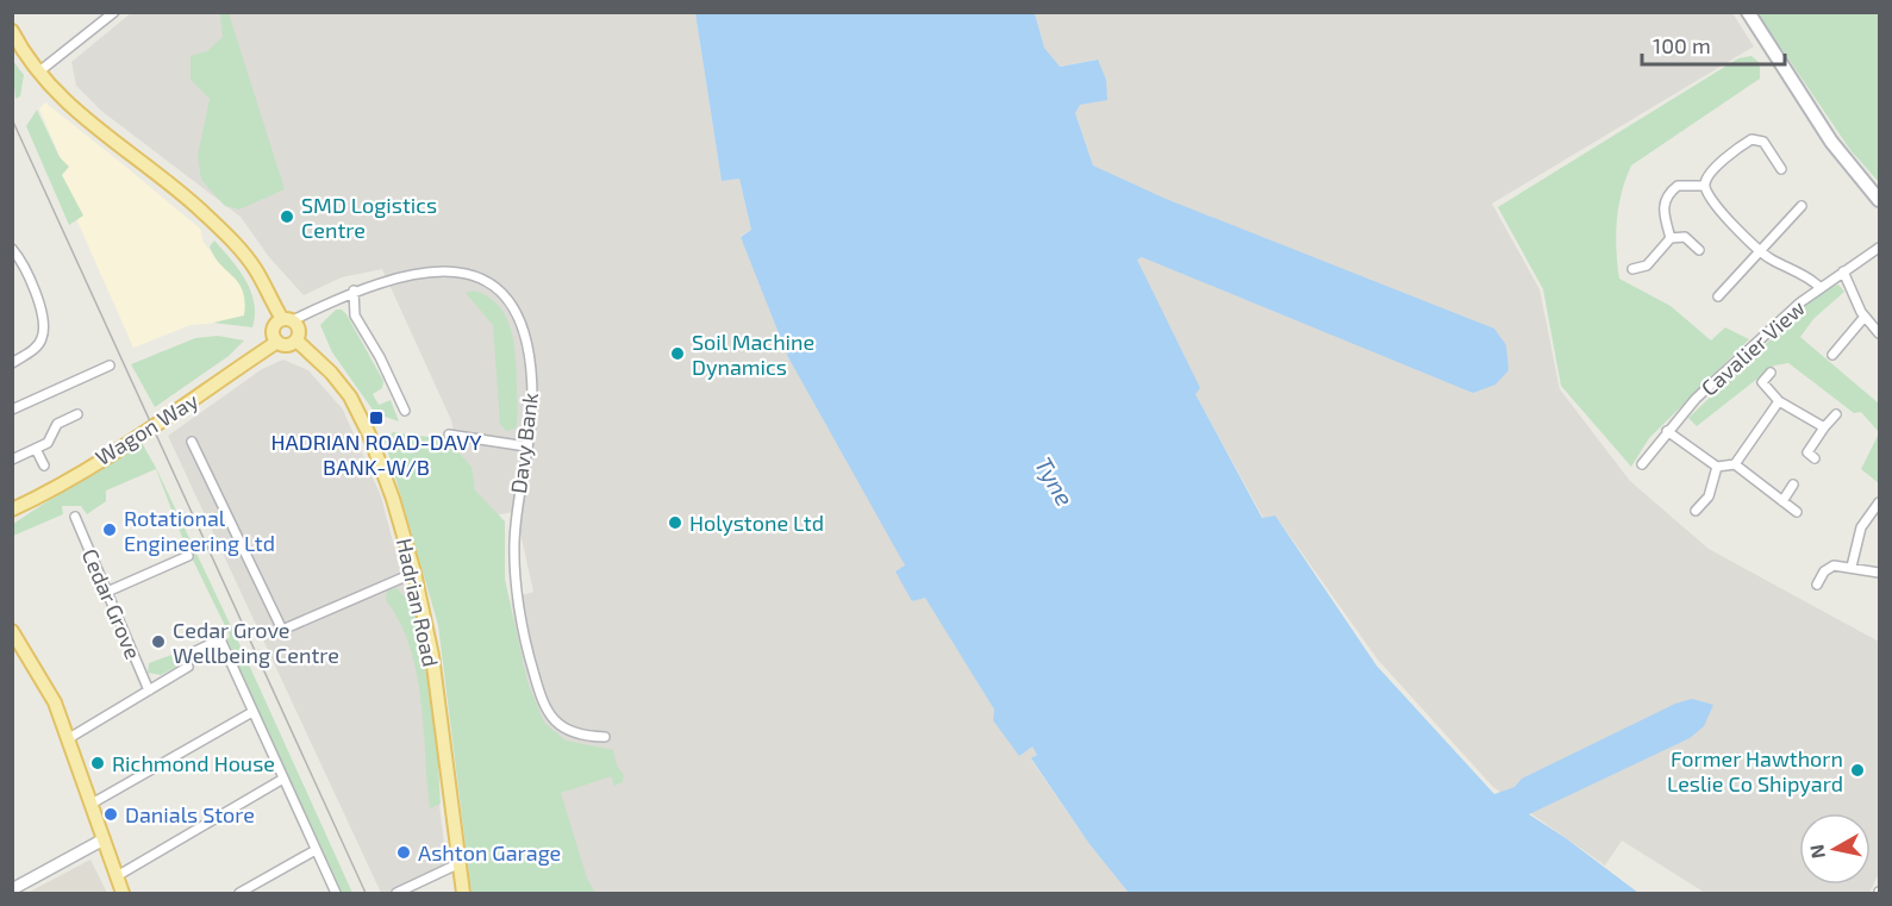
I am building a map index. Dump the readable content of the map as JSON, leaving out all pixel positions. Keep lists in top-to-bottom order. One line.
{"streets":{"main road":["Wagon Way","Hadrian Road"],"street":["Cavalier View","Davy Bank","Cedar Grove"]},"crossings":[["Wagon Way","Davy Bank"],["Wagon Way","Hadrian Road"],["Davy Bank","Hadrian Road"]],"water":["Tyne"],"places":{"other":["SMD Logistics Centre","Soil Machine Dynamics","Holystone Ltd","Rotational Engineering Ltd","Cedar Grove Wellbeing Centre","Richmond House","Former Hawthorn Leslie Co Shipyard","Danials Store","Ashton Garage"],"transit":["HADRIAN ROAD-DAVY BANK-W/B"]},"scale_bar":"100 m","north":"left"}
